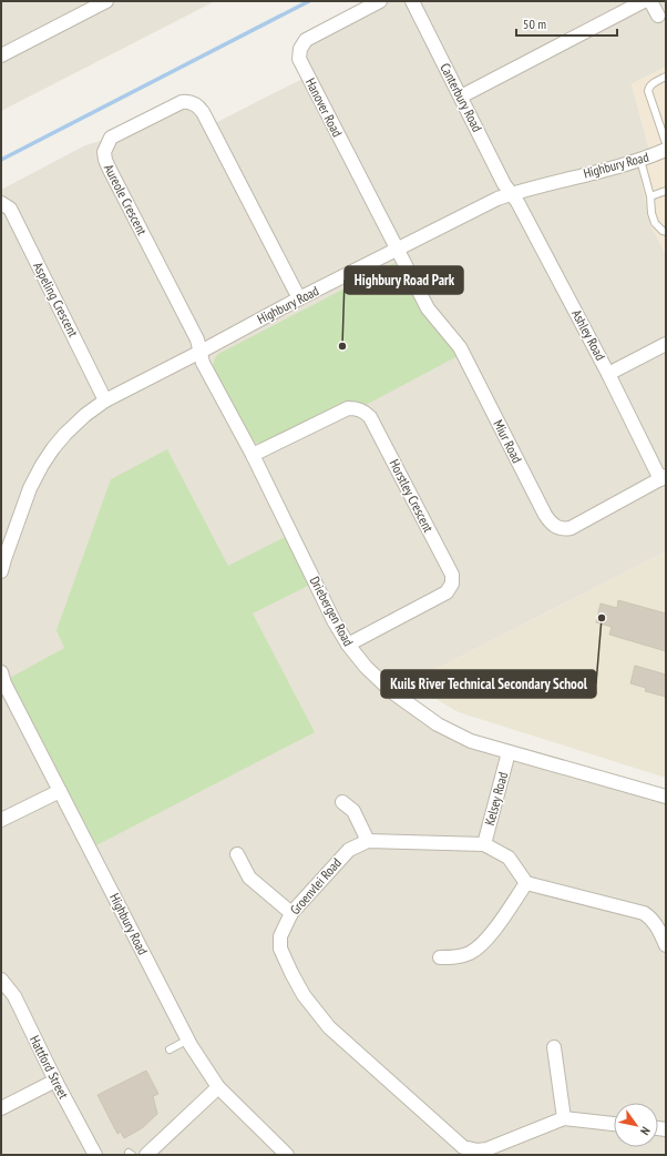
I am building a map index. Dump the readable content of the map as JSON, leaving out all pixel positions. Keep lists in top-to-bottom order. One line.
{"streets":{"street":["Canterbury Road","Hanover Road","Highbury Road","Aureole Crescent","Aspeling Crescent","Ashley Road","Miur Road","Horstley Crescent","Driebergen Road","Kelsey Road","Groenvlei Road","Hattford Street"]},"crossings":[["Canterbury Road","Highbury Road"],["Canterbury Road","Ashley Road"],["Hanover Road","Highbury Road"],["Hanover Road","Miur Road"],["Highbury Road","Aureole Crescent"],["Highbury Road","Aspeling Crescent"],["Highbury Road","Ashley Road"],["Highbury Road","Miur Road"],["Highbury Road","Driebergen Road"],["Aureole Crescent","Driebergen Road"],["Ashley Road","Miur Road"],["Horstley Crescent","Driebergen Road"],["Driebergen Road","Kelsey Road"],["Kelsey Road","Groenvlei Road"]],"places":["Highbury Road Park","Kuils River Technical Secondary School"],"scale_bar":"50 m","north":"bottom right"}
